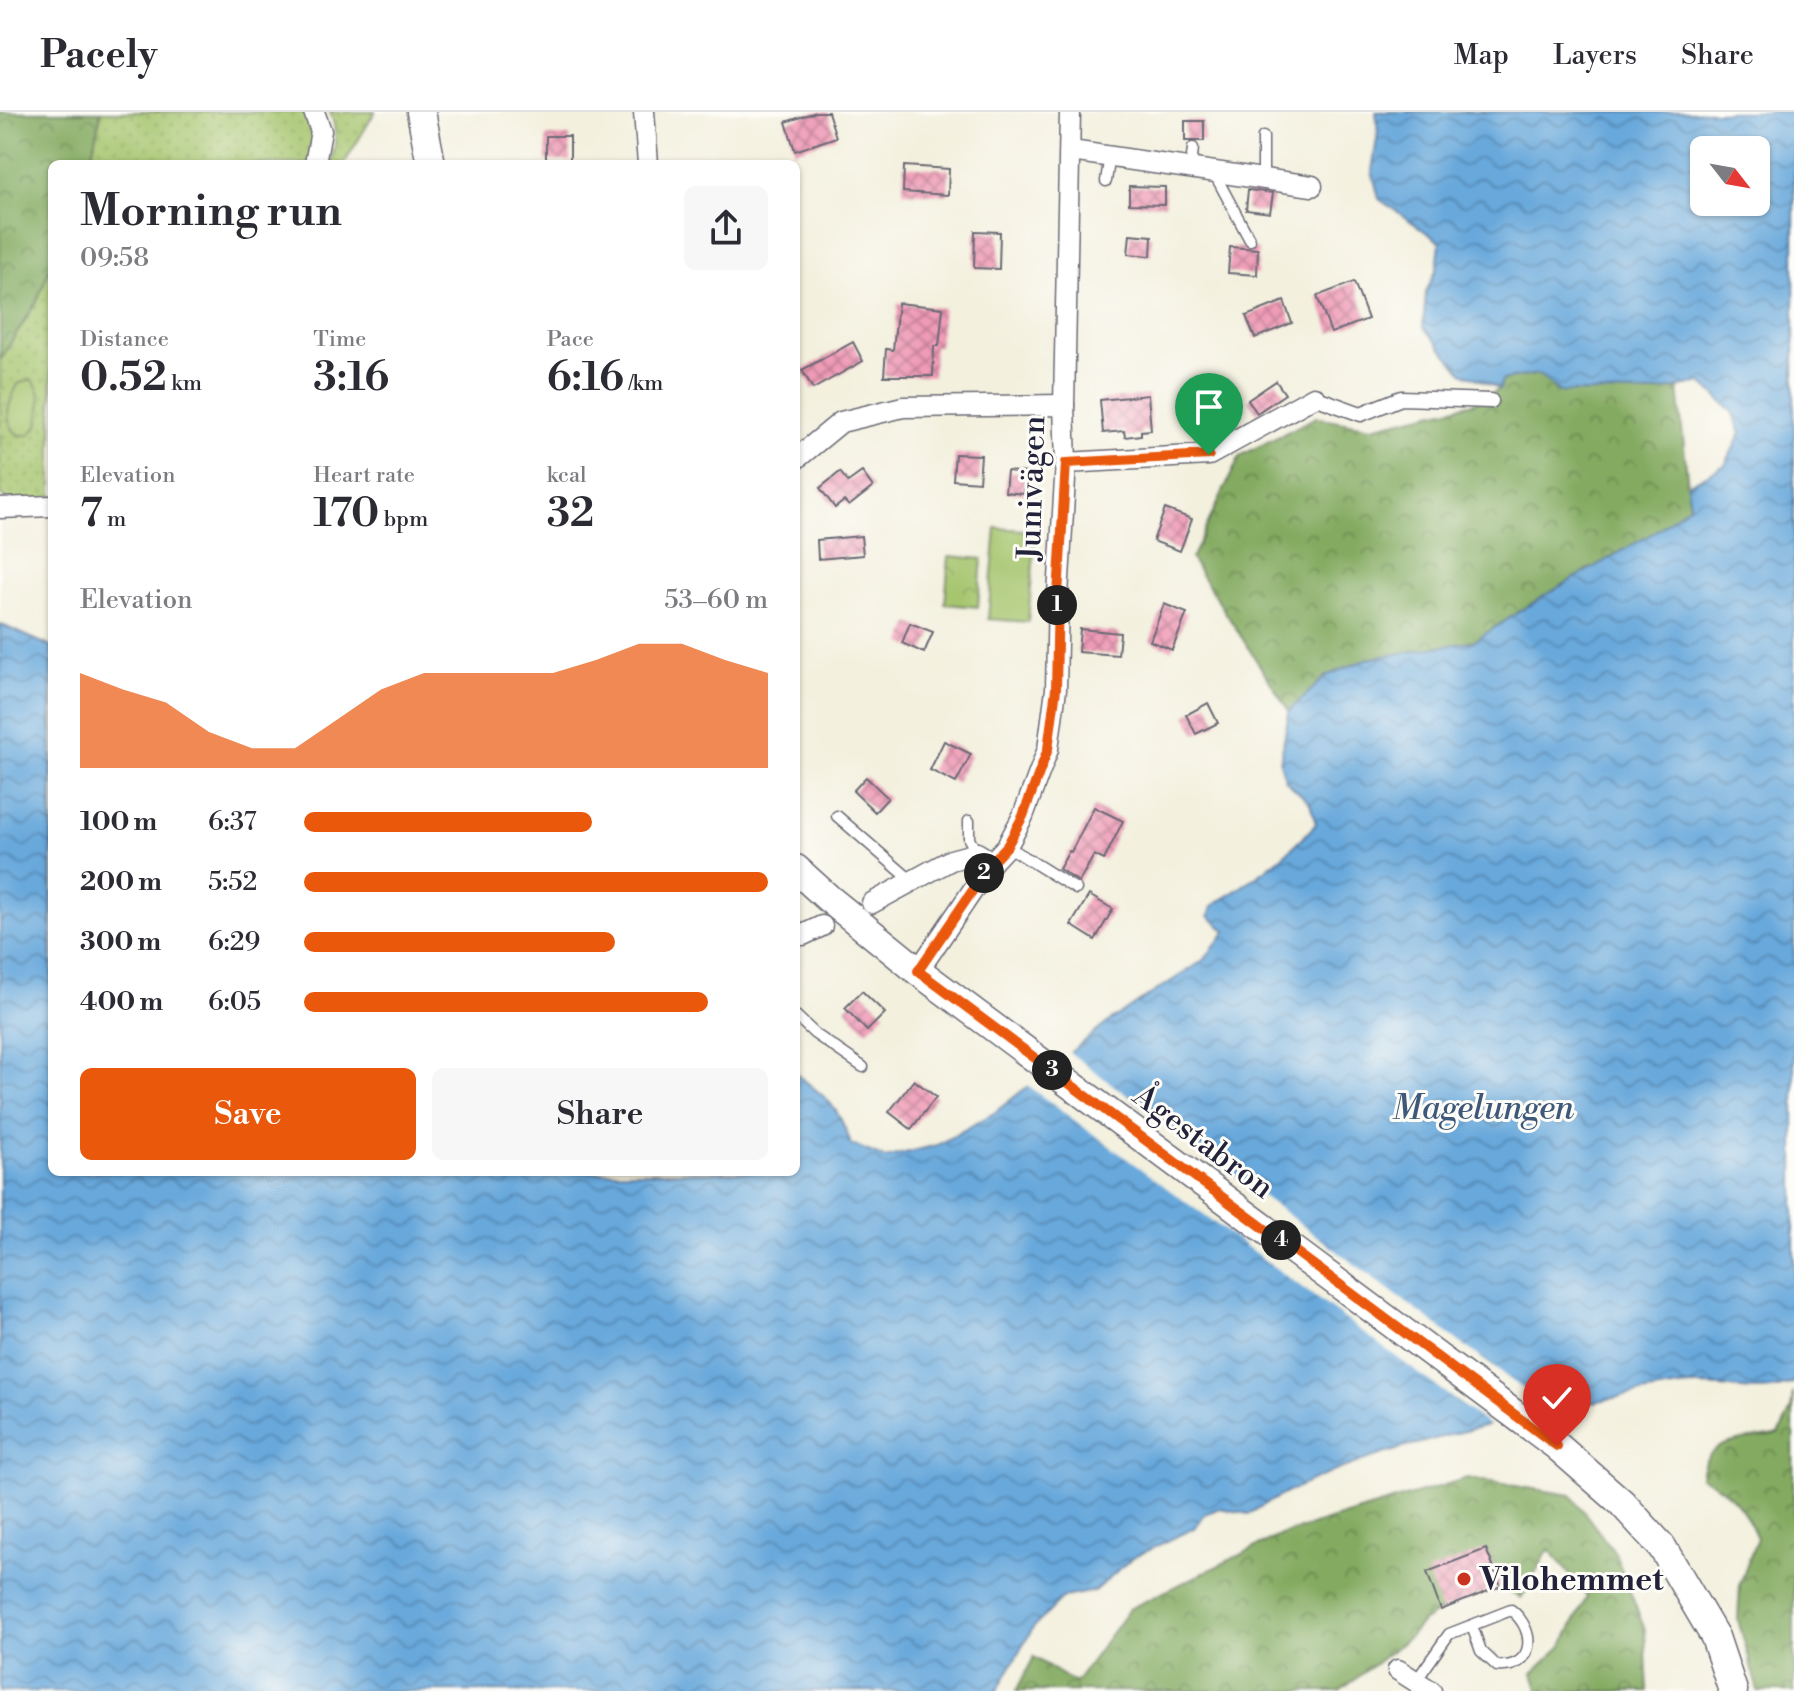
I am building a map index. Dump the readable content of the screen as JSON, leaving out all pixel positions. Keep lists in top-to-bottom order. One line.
{"streets":{"main road":["Ågestabron"],"street":["Junivägen"]},"crossings":[["Junivägen","Ågestabron"]],"water":["Magelungen"],"places":["Vilohemmet"],"north":"bottom right","page":{"header":"Pacely","nav":["Map","Layers","Share"],"heading":["Morning run","09:58"],"stats":[["Distance","0.52 km"],["Time","3:16"],["Pace","6:16 /km"],["Elevation","7 m"],["Heart rate","170 bpm"],["kcal","32"]],"chart":["Elevation","53–60 m"],"pins":["1","2","3","4"],"list":[{"name":"100 m","note":"6:37"},{"name":"200 m","note":"5:52"},{"name":"300 m","note":"6:29"},{"name":"400 m","note":"6:05"}],"buttons":["Save","Share"]}}
